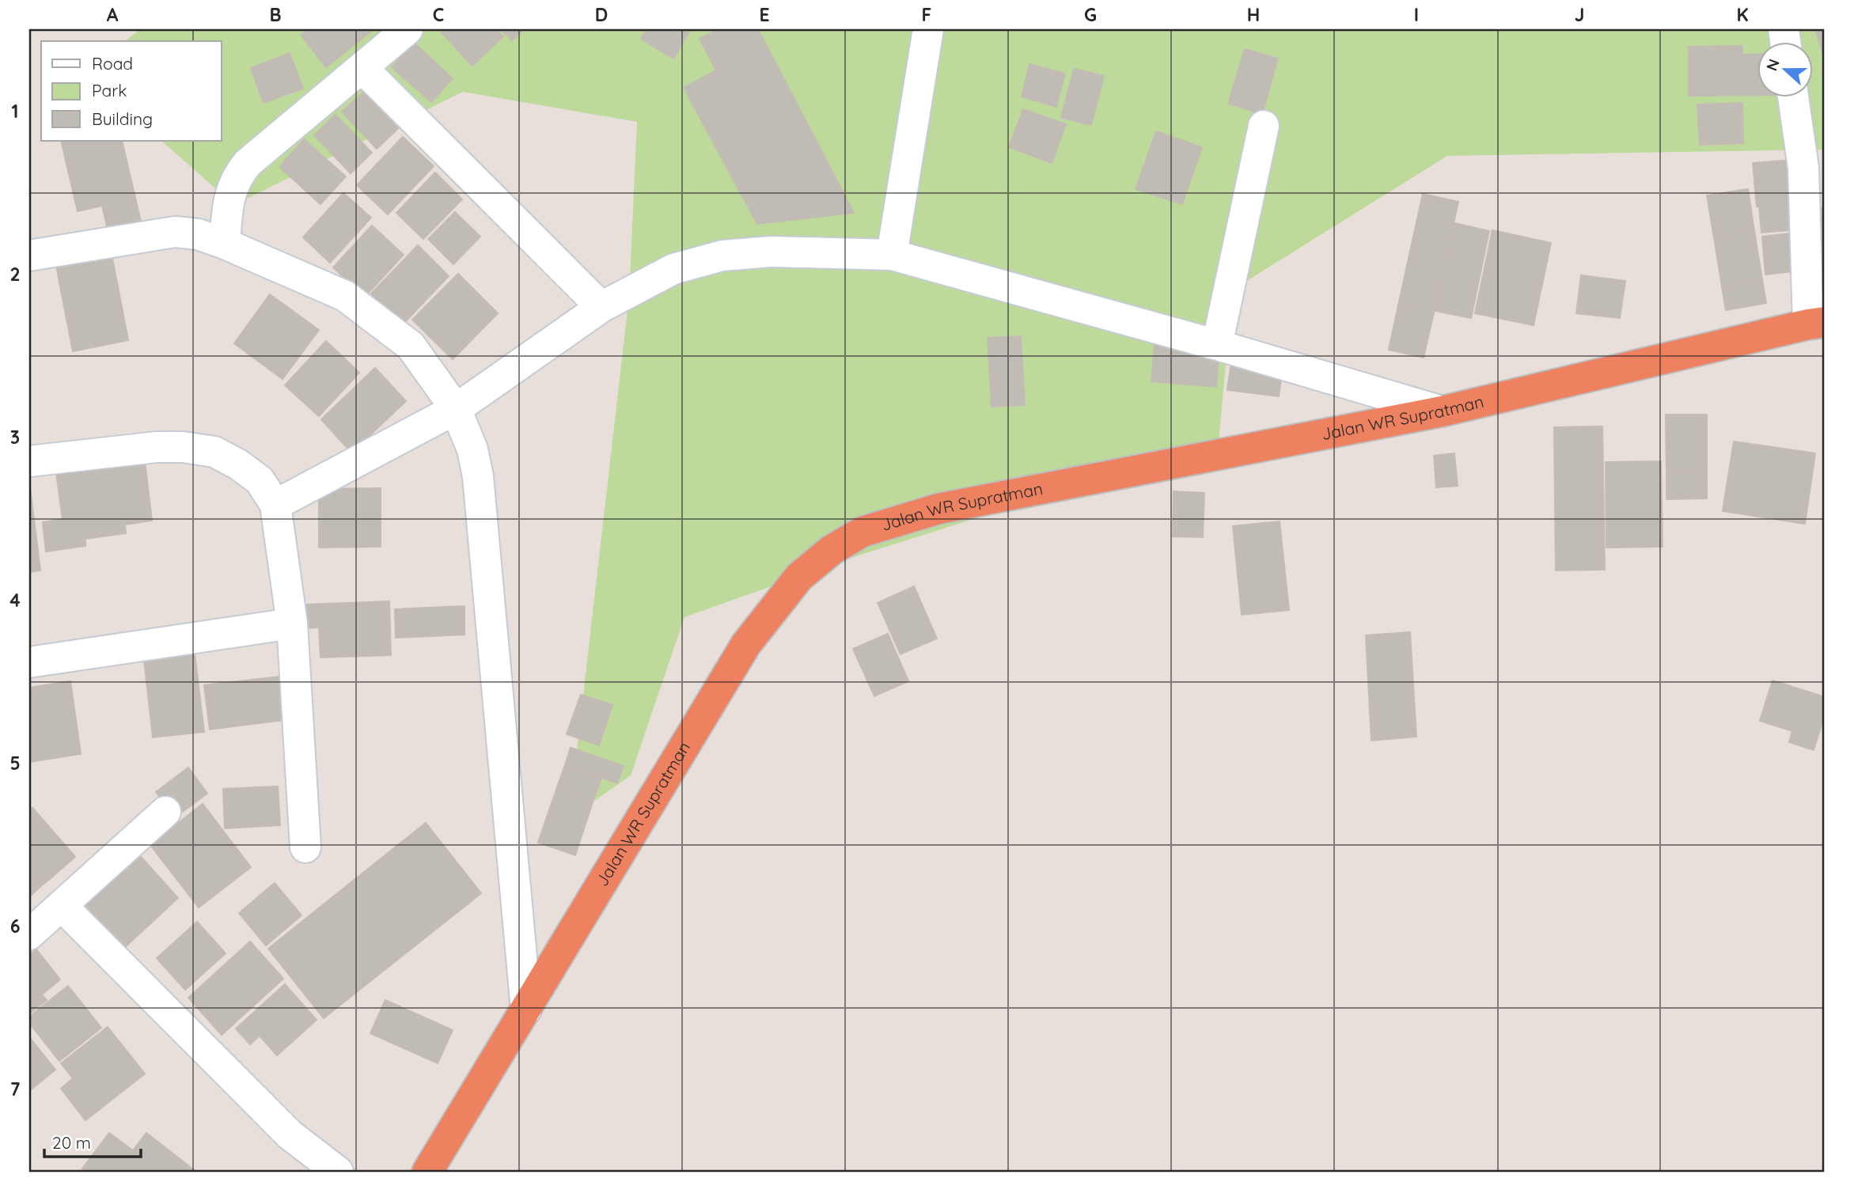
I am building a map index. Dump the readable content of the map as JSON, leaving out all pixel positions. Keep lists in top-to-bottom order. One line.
{"streets":{"highway":["Jalan WR Supratman"]},"legend":["Road","Park","Building"],"scale_bar":"20 m","north":"left","grid":{"columns":["A","B","C","D","E","F","G","H","I","J","K"],"rows":["1","2","3","4","5","6","7"]}}
